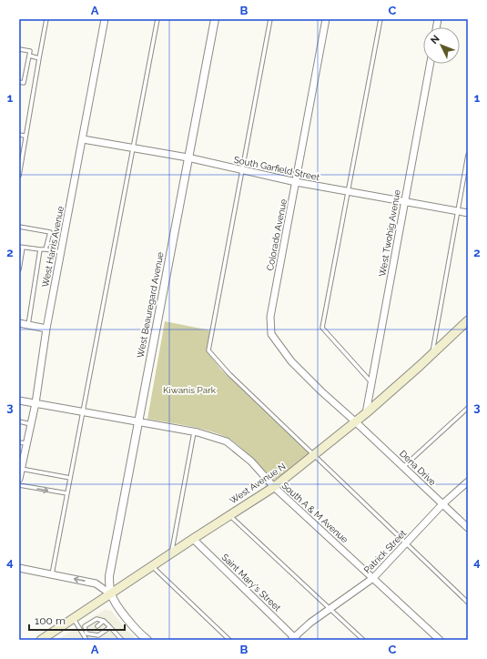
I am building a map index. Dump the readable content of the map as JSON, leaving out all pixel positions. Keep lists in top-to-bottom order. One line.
{"streets":{"main road":["West Avenue N"],"street":["South Garfield Street","West Twohig Avenue","Colorado Avenue","West Harris Avenue","West Beauregard Avenue","Dena Drive","South A & M Avenue","Patrick Street","Saint Mary's Street"]},"crossings":[["South Garfield Street","West Twohig Avenue"],["South Garfield Street","Colorado Avenue"],["South Garfield Street","West Harris Avenue"],["South Garfield Street","West Beauregard Avenue"],["West Twohig Avenue","West Avenue N"],["Colorado Avenue","Dena Drive"],["Colorado Avenue","West Avenue N"],["West Harris Avenue","South A & M Avenue"],["West Beauregard Avenue","West Avenue N"],["West Beauregard Avenue","South A & M Avenue"],["Dena Drive","West Avenue N"],["Dena Drive","Patrick Street"],["West Avenue N","South A & M Avenue"],["West Avenue N","Saint Mary's Street"],["South A & M Avenue","Patrick Street"],["Patrick Street","Saint Mary's Street"]],"parks":["Kiwanis Park"],"scale_bar":"100 m","north":"top left","grid":{"columns":["A","B","C"],"rows":["1","2","3","4"]}}
